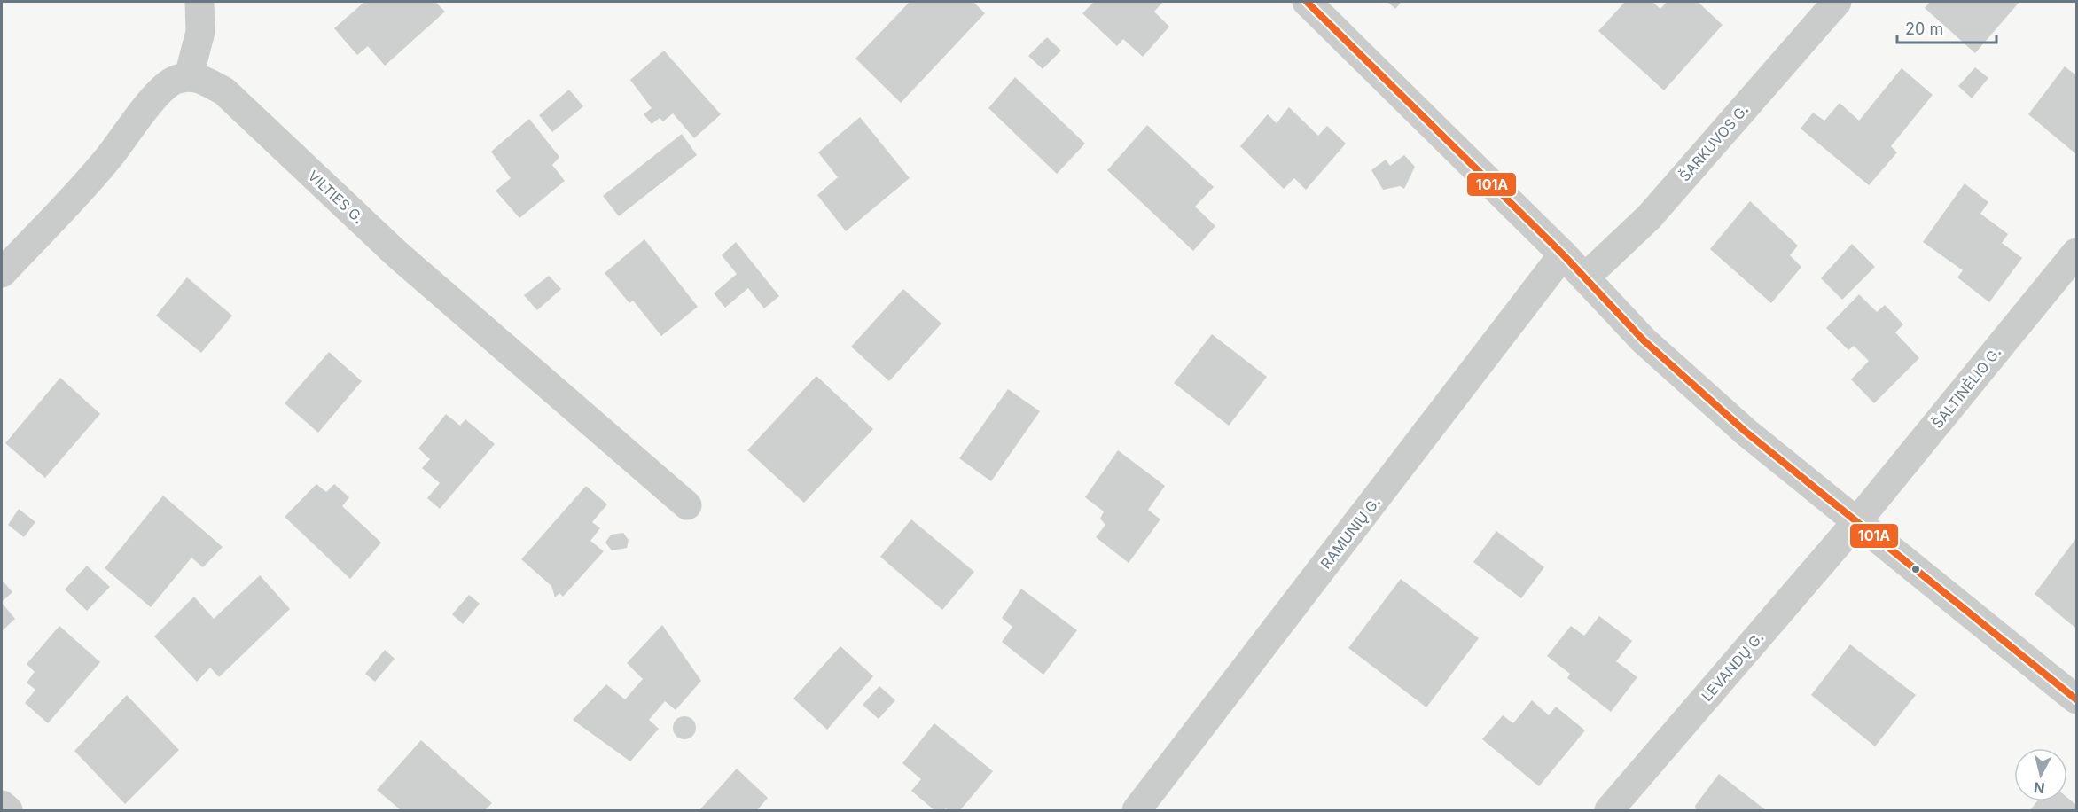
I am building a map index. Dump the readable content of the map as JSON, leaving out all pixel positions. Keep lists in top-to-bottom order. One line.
{"streets":{"street":["ŠARKUVOS G.","VILTIES G.","ŠALTINĖLIO G.","RAMUNIŲ G.","LEVANDŲ G."]},"crossings":[["ŠALTINĖLIO G.","LEVANDŲ G."]],"lines":["transit line 101A"],"scale_bar":"20 m","north":"bottom"}
